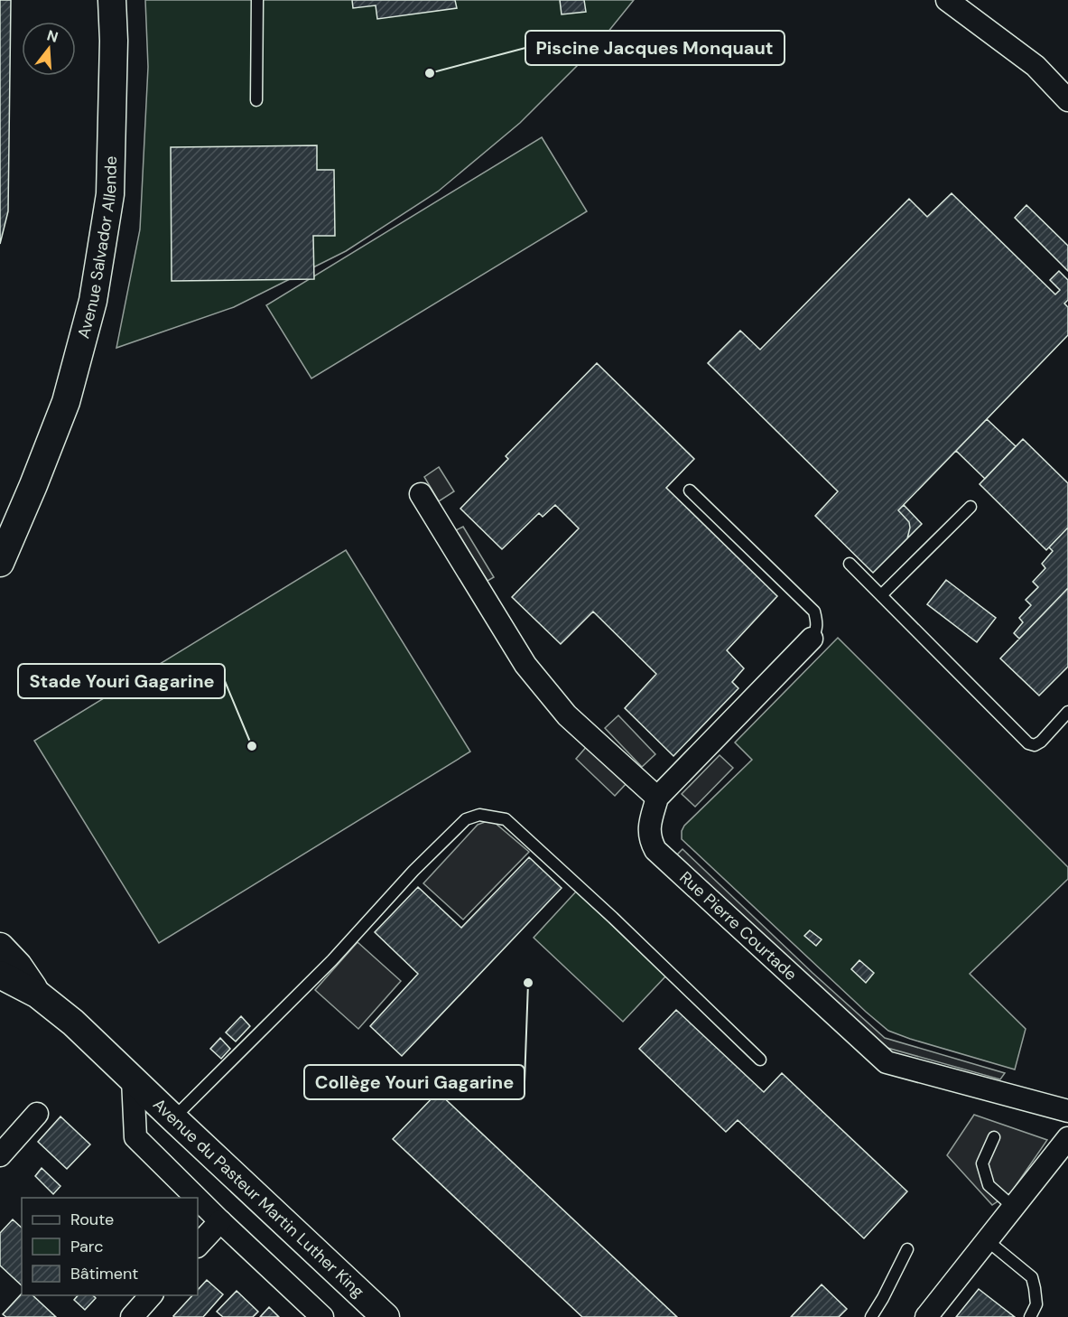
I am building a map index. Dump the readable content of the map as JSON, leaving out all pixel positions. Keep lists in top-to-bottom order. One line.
{"streets":{"street":["Avenue Salvador Allende","Rue Pierre Courtade","Avenue du Pasteur Martin Luther King"]},"places":["Piscine Jacques Monquaut","Stade Youri Gagarine","Collège Youri Gagarine"],"legend":["Route","Parc","Bâtiment"],"north":"top"}
